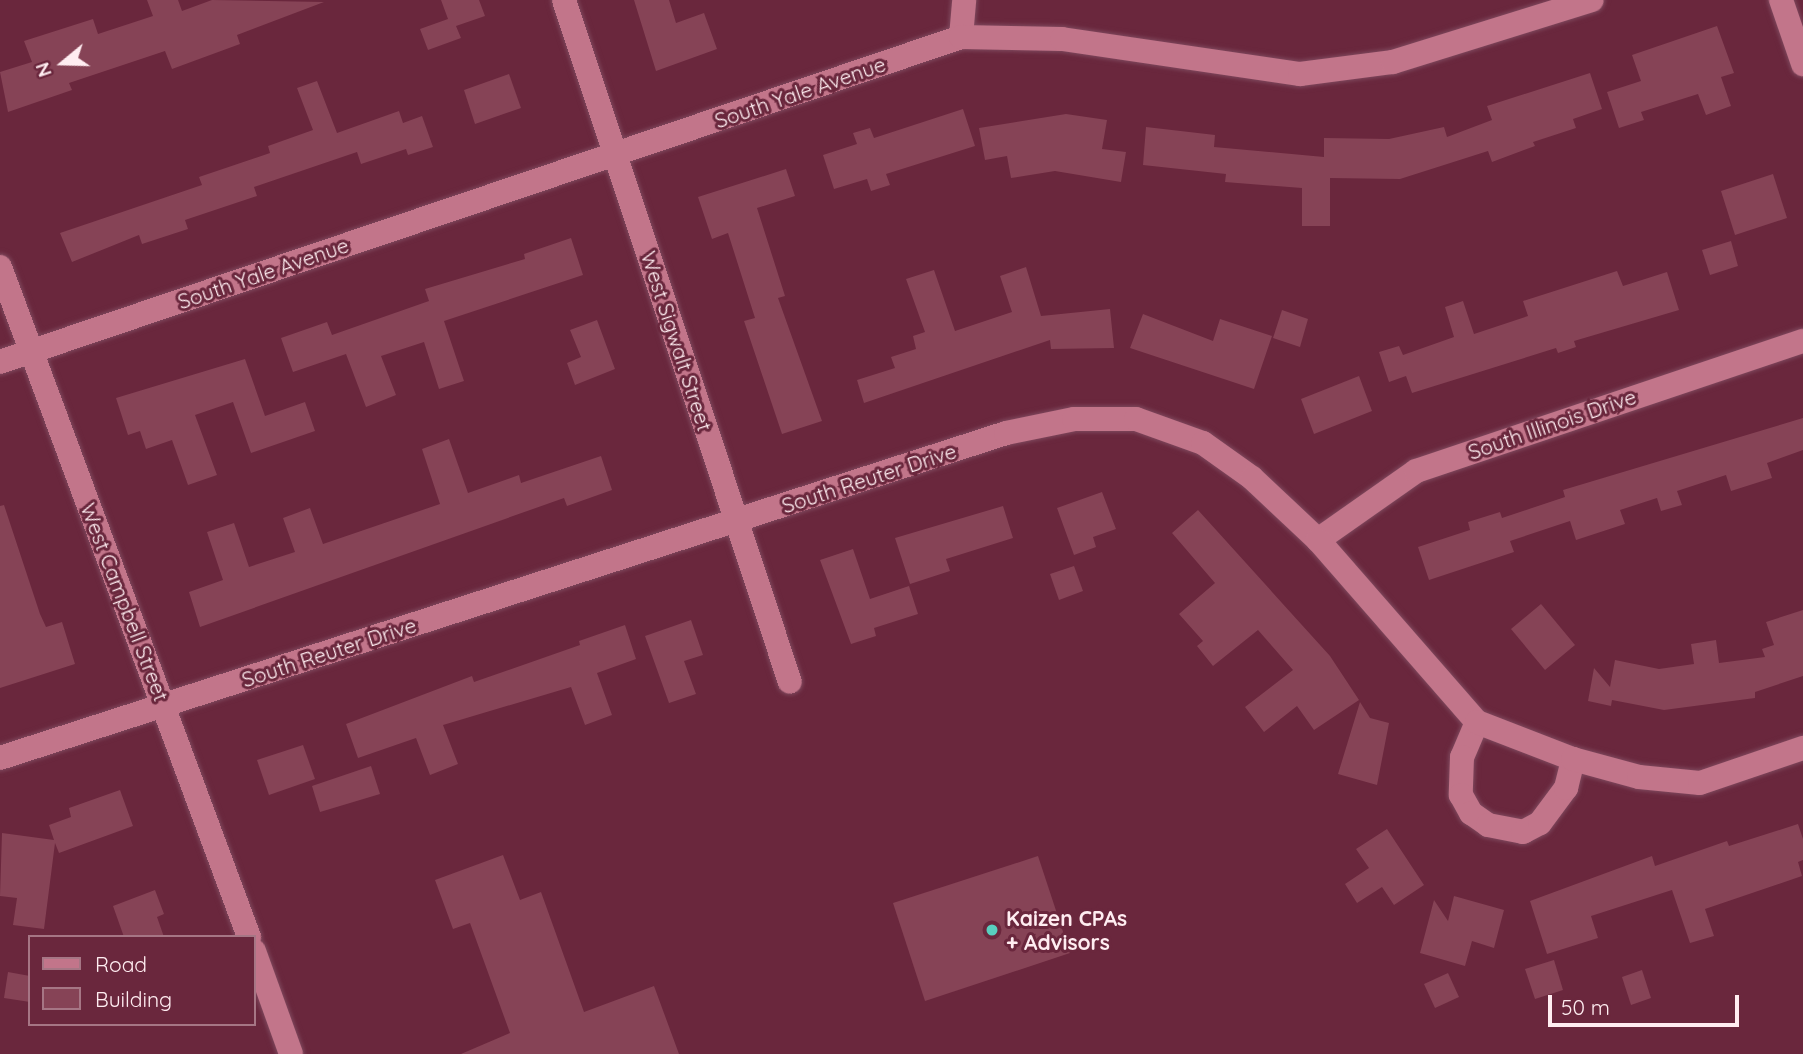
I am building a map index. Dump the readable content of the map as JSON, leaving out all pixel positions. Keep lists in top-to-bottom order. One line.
{"streets":{"street":["South Yale Avenue","West Sigwalt Street","South Illinois Drive","South Reuter Drive","West Campbell Street"]},"crossings":[["South Yale Avenue","West Sigwalt Street"],["South Yale Avenue","West Campbell Street"],["West Sigwalt Street","South Reuter Drive"],["South Illinois Drive","South Reuter Drive"],["South Reuter Drive","West Campbell Street"]],"places":["Kaizen CPAs + Advisors"],"legend":["Road","Building"],"scale_bar":"50 m","north":"left"}
